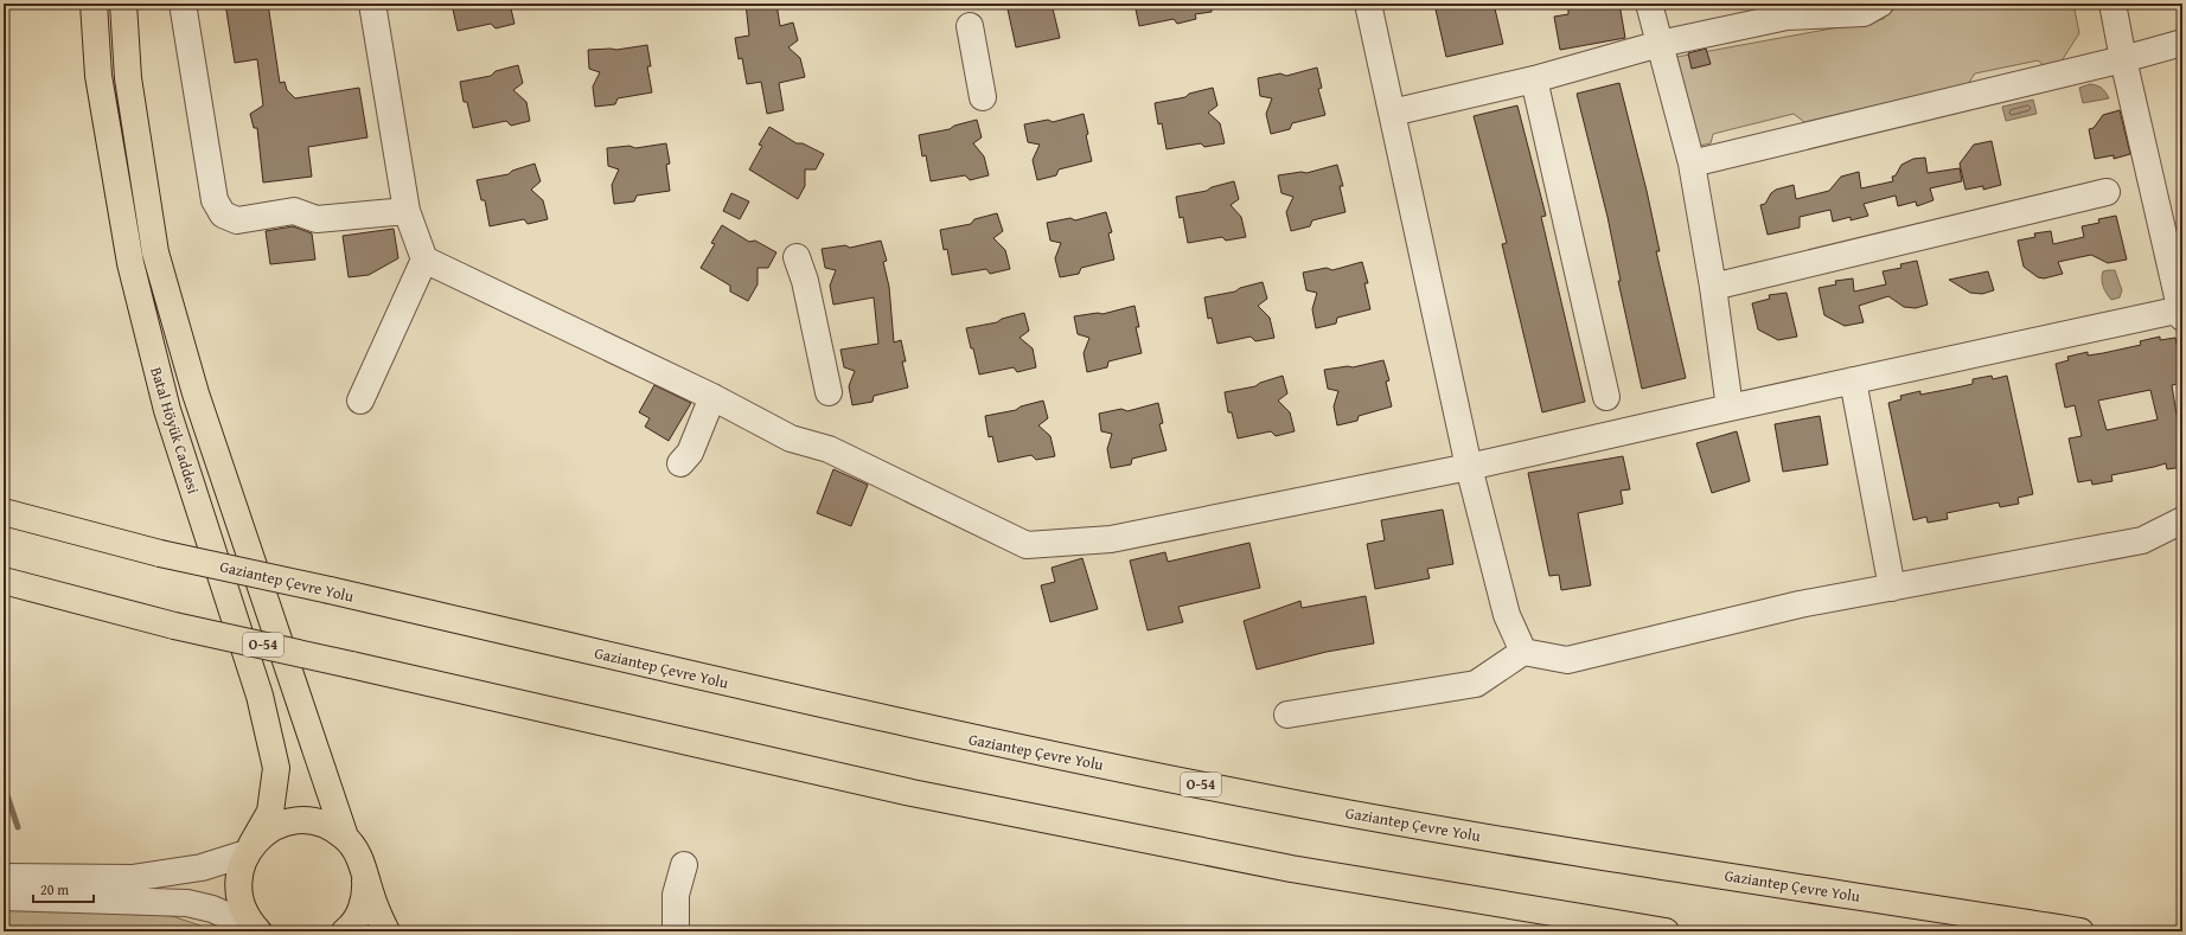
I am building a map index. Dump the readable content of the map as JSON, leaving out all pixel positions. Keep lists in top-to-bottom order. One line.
{"streets":{"main road":["Batal Höyük Caddesi","Gaziantep Çevre Yolu","O-54"]},"scale_bar":"20 m"}
